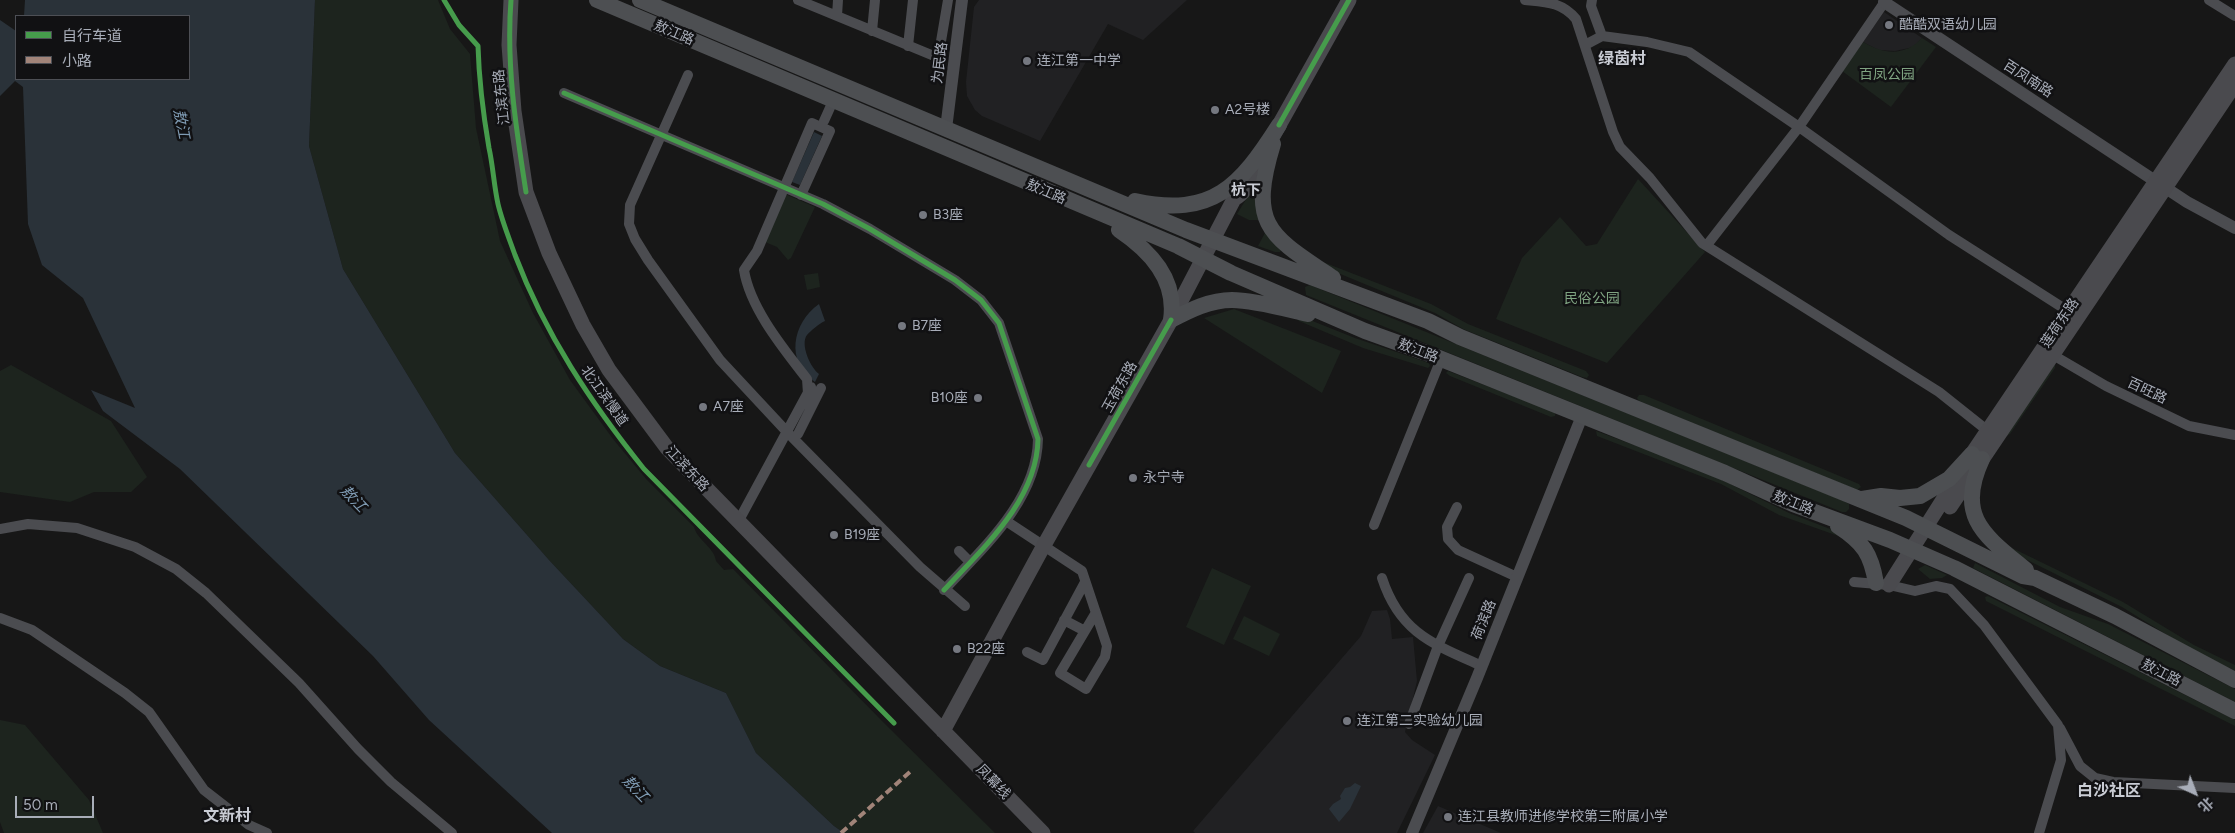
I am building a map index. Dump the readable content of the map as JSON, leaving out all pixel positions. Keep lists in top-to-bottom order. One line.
{"streets":{"main road":["敖江路","江滨东路","莲荷东路","玉荷东路","凤幕线"],"street":["为民路","百凤南路","百旺路","荷滨路"],"cycle path":["北江滨慢道"]},"crossings":[["敖江路","为民路"],["敖江路","莲荷东路"],["敖江路","玉荷东路"],["敖江路","荷滨路"],["百凤南路","莲荷东路"],["江滨东路","玉荷东路"],["江滨东路","凤幕线"],["莲荷东路","百旺路"],["玉荷东路","凤幕线"]],"districts":["绿茵村","杭下","白沙社区","文新村"],"water":["敖江"],"parks":["百凤公园","民俗公园"],"places":["酷酷双语幼儿园","连江第一中学","A2号楼","B3座","B7座","B10座","A7座","永宁寺","B19座","B22座","连江第二实验幼儿园","连江县教师进修学校第三附属小学"],"legend":["自行车道","小路"],"scale_bar":"50 m","north":"bottom right"}
